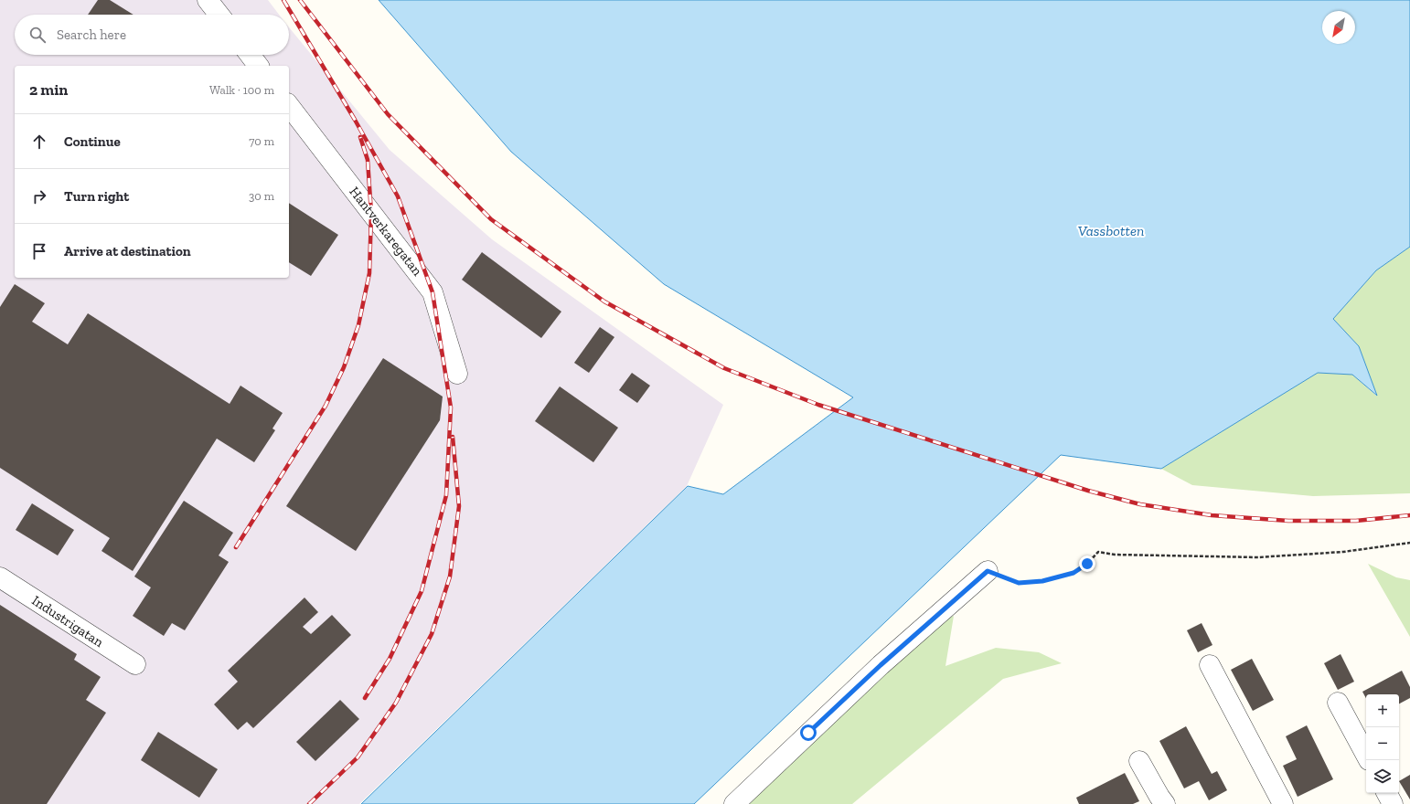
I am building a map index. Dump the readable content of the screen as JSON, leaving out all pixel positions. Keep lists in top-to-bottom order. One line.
{"streets":{"street":["Hantverkaregatan","Industrigatan"]},"water":["Vassbotten"],"north":"bottom left","page":{"search":"Search here","heading":["2 min","Walk · 100 m"],"list":[["Continue","70 m"],["Turn right","30 m"],"Arrive at destination"],"map_buttons":["+","−"]}}
